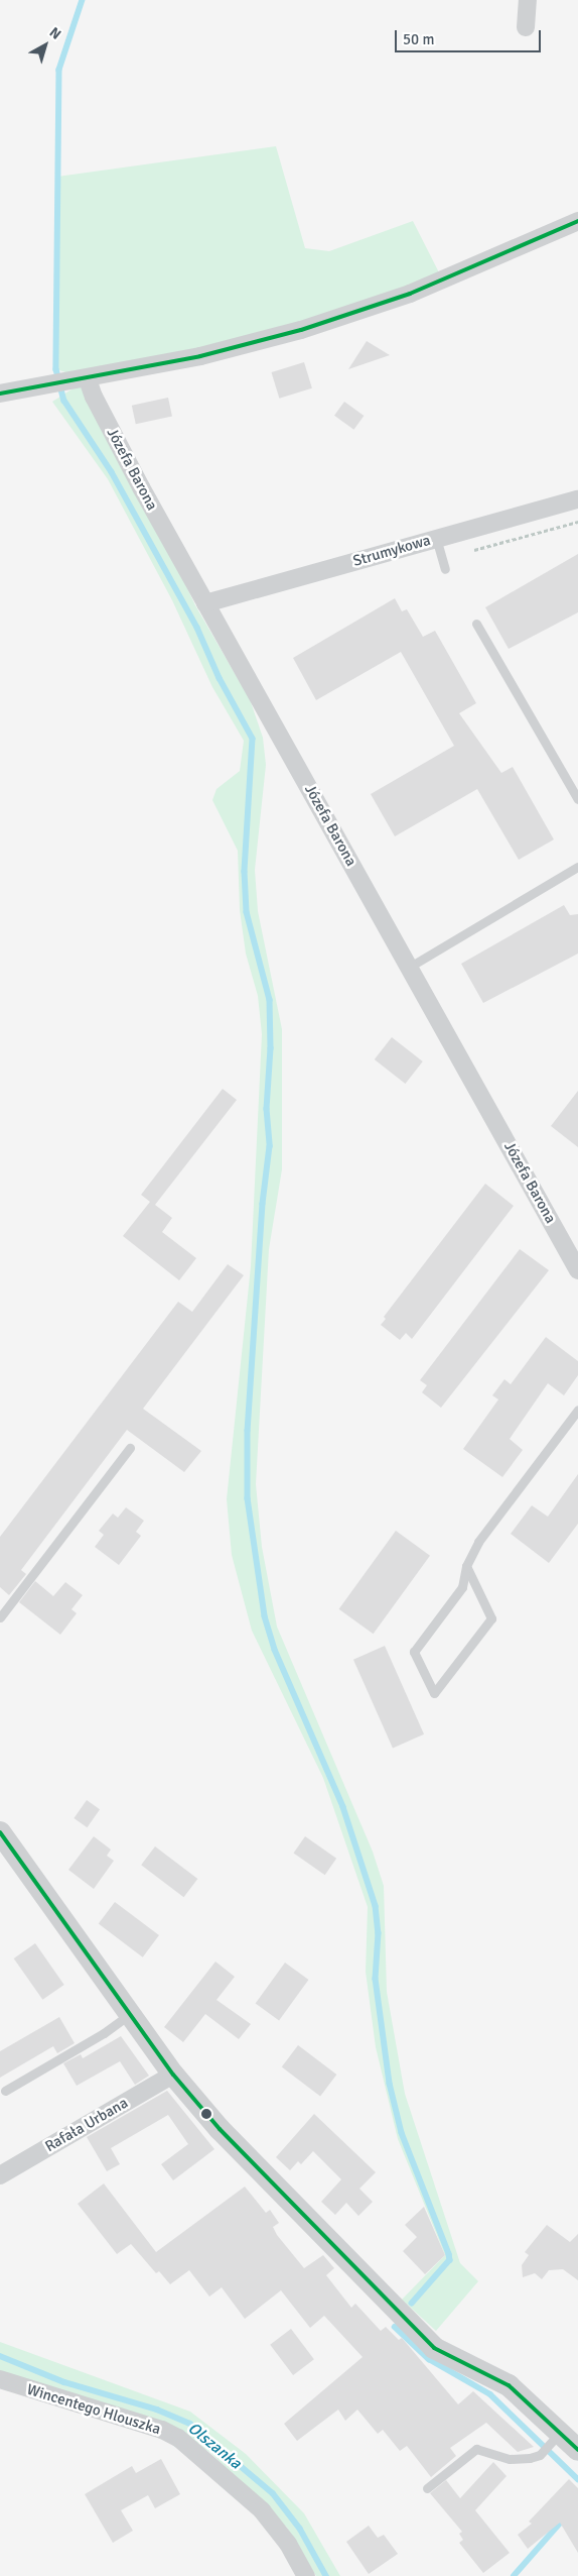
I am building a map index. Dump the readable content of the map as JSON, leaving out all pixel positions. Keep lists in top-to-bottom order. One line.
{"streets":{"street":["Józefa Barona","Strumykowa","Rafała Urbana","Wincentego Hlouszka"]},"crossings":[["Józefa Barona","Strumykowa"]],"water":["Olszanka"],"scale_bar":"50 m","north":"top right"}
